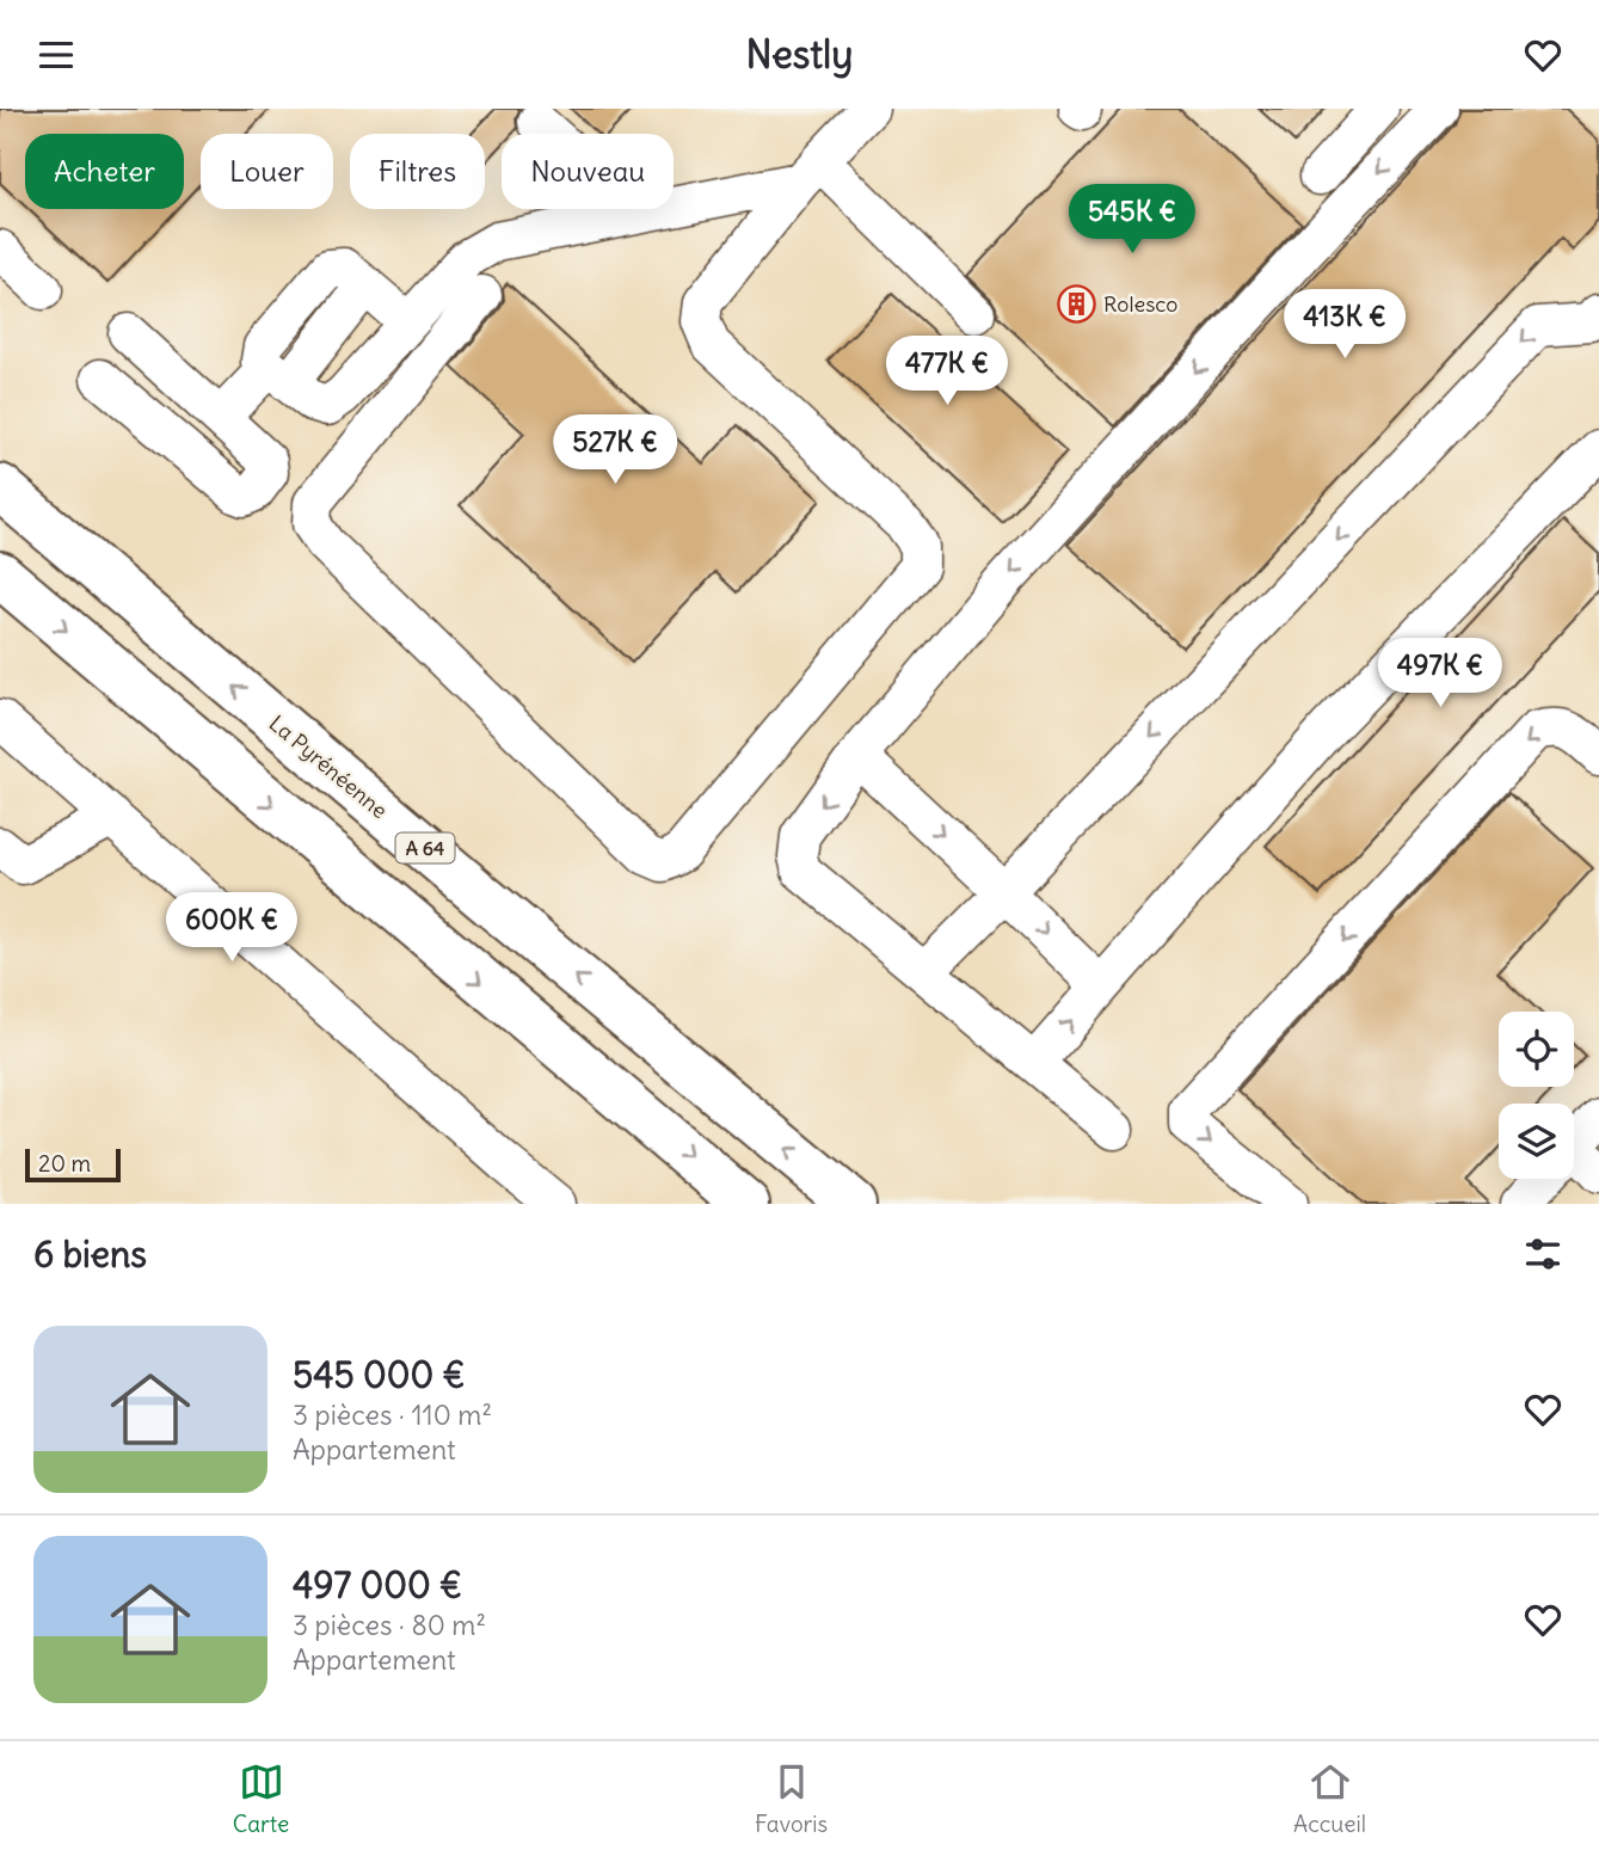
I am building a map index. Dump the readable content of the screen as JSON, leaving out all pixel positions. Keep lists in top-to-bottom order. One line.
{"streets":{"highway":["La Pyrénéenne","A 64"]},"places":{"building":["Rolesco"]},"scale_bar":"20 m","page":{"header":"Nestly","chip":["Acheter","Louer","Filtres","Nouveau"],"price":["545K €","413K €","477K €","527K €","497K €","600K €"],"scale":"20 m","heading":"6 biens","list":[{"name":"545 000 €","note":"3 pièces · 110 m² · Appartement"},{"name":"497 000 €","note":"3 pièces · 80 m² · Appartement"}],"tabs":["Carte","Favoris","Accueil"]}}
